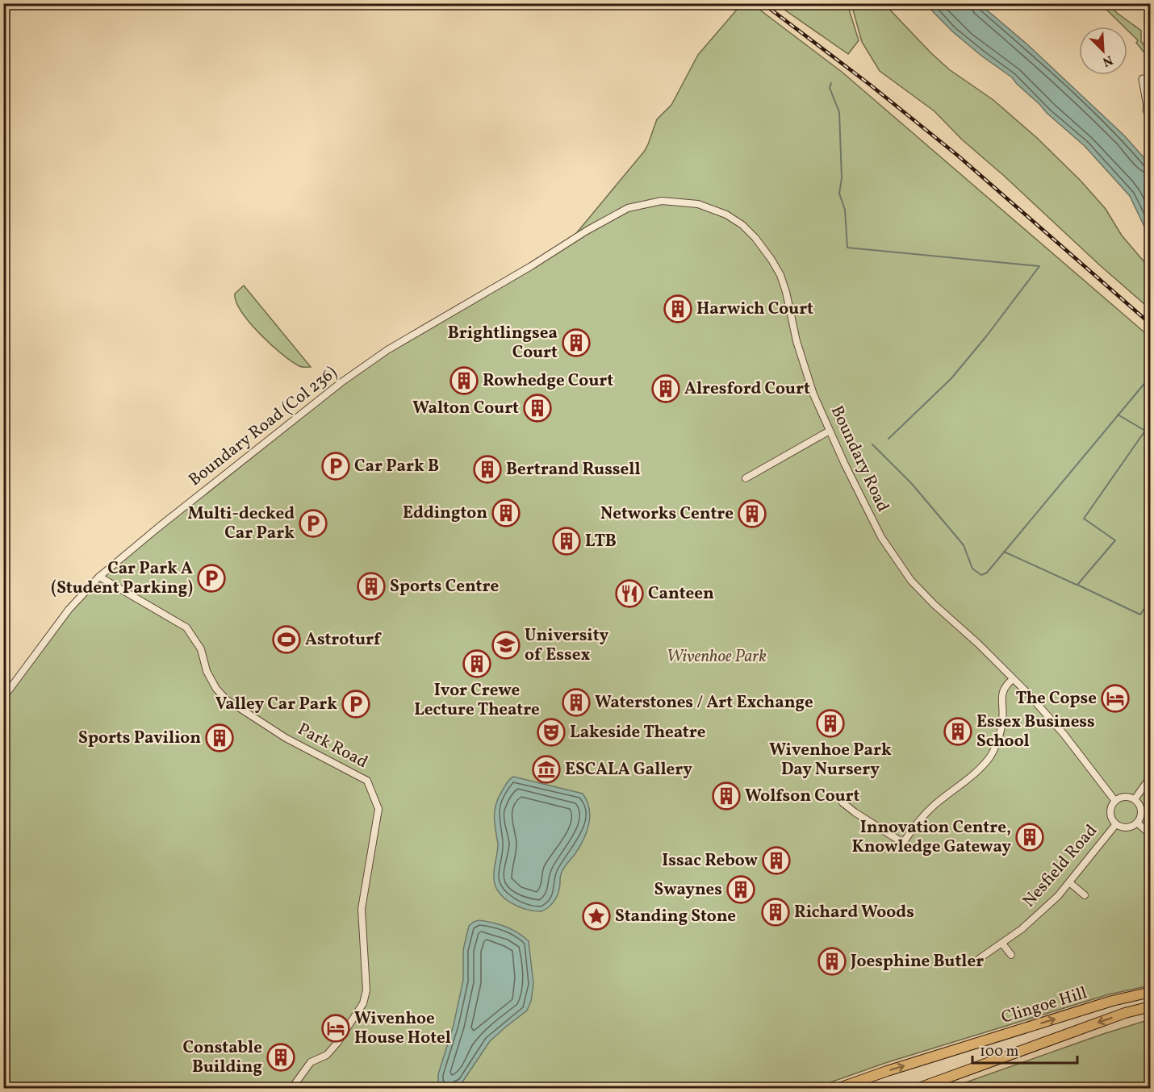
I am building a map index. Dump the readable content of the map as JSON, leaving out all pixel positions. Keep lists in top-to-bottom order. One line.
{"streets":{"main road":["Clingoe Hill"],"street":["Boundary Road (Col 236)","Boundary Road","Park Road","Nesfield Road"]},"crossings":[["Boundary Road (Col 236)","Boundary Road"],["Boundary Road (Col 236)","Park Road"],["Boundary Road","Nesfield Road"]],"parks":["Wivenhoe Park"],"places":{"building":["Harwich Court","Brightlingsea Court","Rowhedge Court","Alresford Court","Walton Court","Bertrand Russell","Eddington","Networks Centre","LTB","Sports Centre","Ivor Crewe Lecture Theatre","Waterstones / Art Exchange","Wivenhoe Park Day Nursery","Essex Business School","Sports Pavilion","Wolfson Court","Innovation Centre, Knowledge Gateway","Issac Rebow","Swaynes","Richard Woods","Joesphine Butler","Constable Building"],"parking":["Car Park B","Multi-decked Car Park","Car Park A (Student Parking)","Valley Car Park"],"restaurant":["Canteen"],"sports":["Astroturf"],"school or university":["University of Essex"],"hotel":["The Copse","Wivenhoe House Hotel"],"theatre":["Lakeside Theatre"],"museum":["ESCALA Gallery"],"place":["Standing Stone"]},"scale_bar":"100 m","north":"bottom right"}
